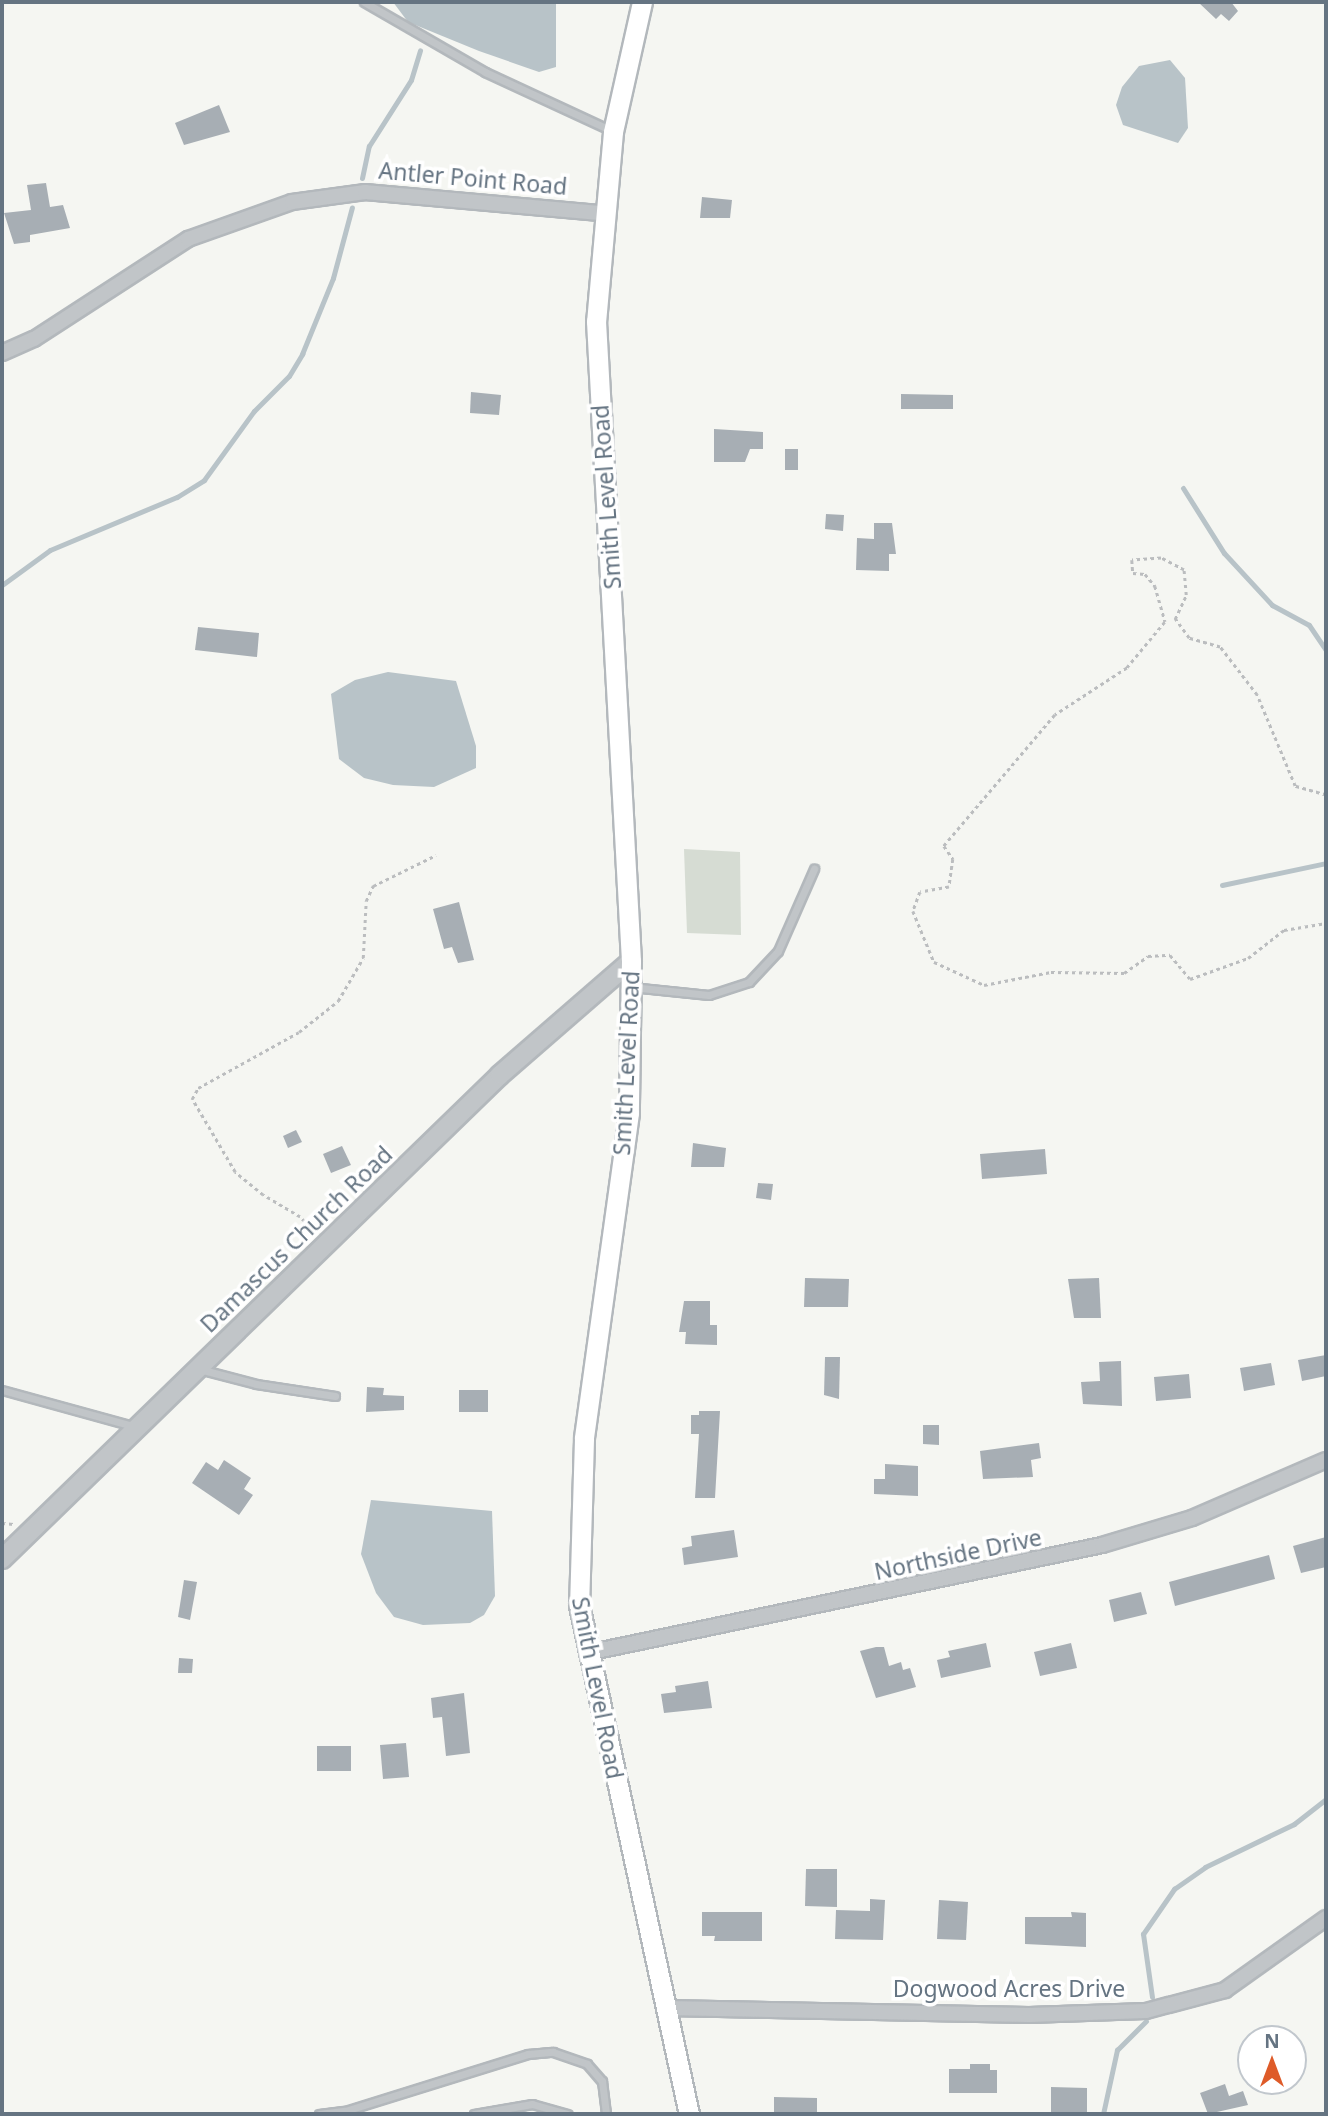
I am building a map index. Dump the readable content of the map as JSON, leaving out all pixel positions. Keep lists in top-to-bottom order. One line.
{"streets":{"main road":["Smith Level Road"],"street":["Antler Point Road","Damascus Church Road","Northside Drive","Dogwood Acres Drive"]},"crossings":[["Antler Point Road","Smith Level Road"],["Smith Level Road","Damascus Church Road"],["Smith Level Road","Northside Drive"],["Smith Level Road","Dogwood Acres Drive"]],"north":"top"}
